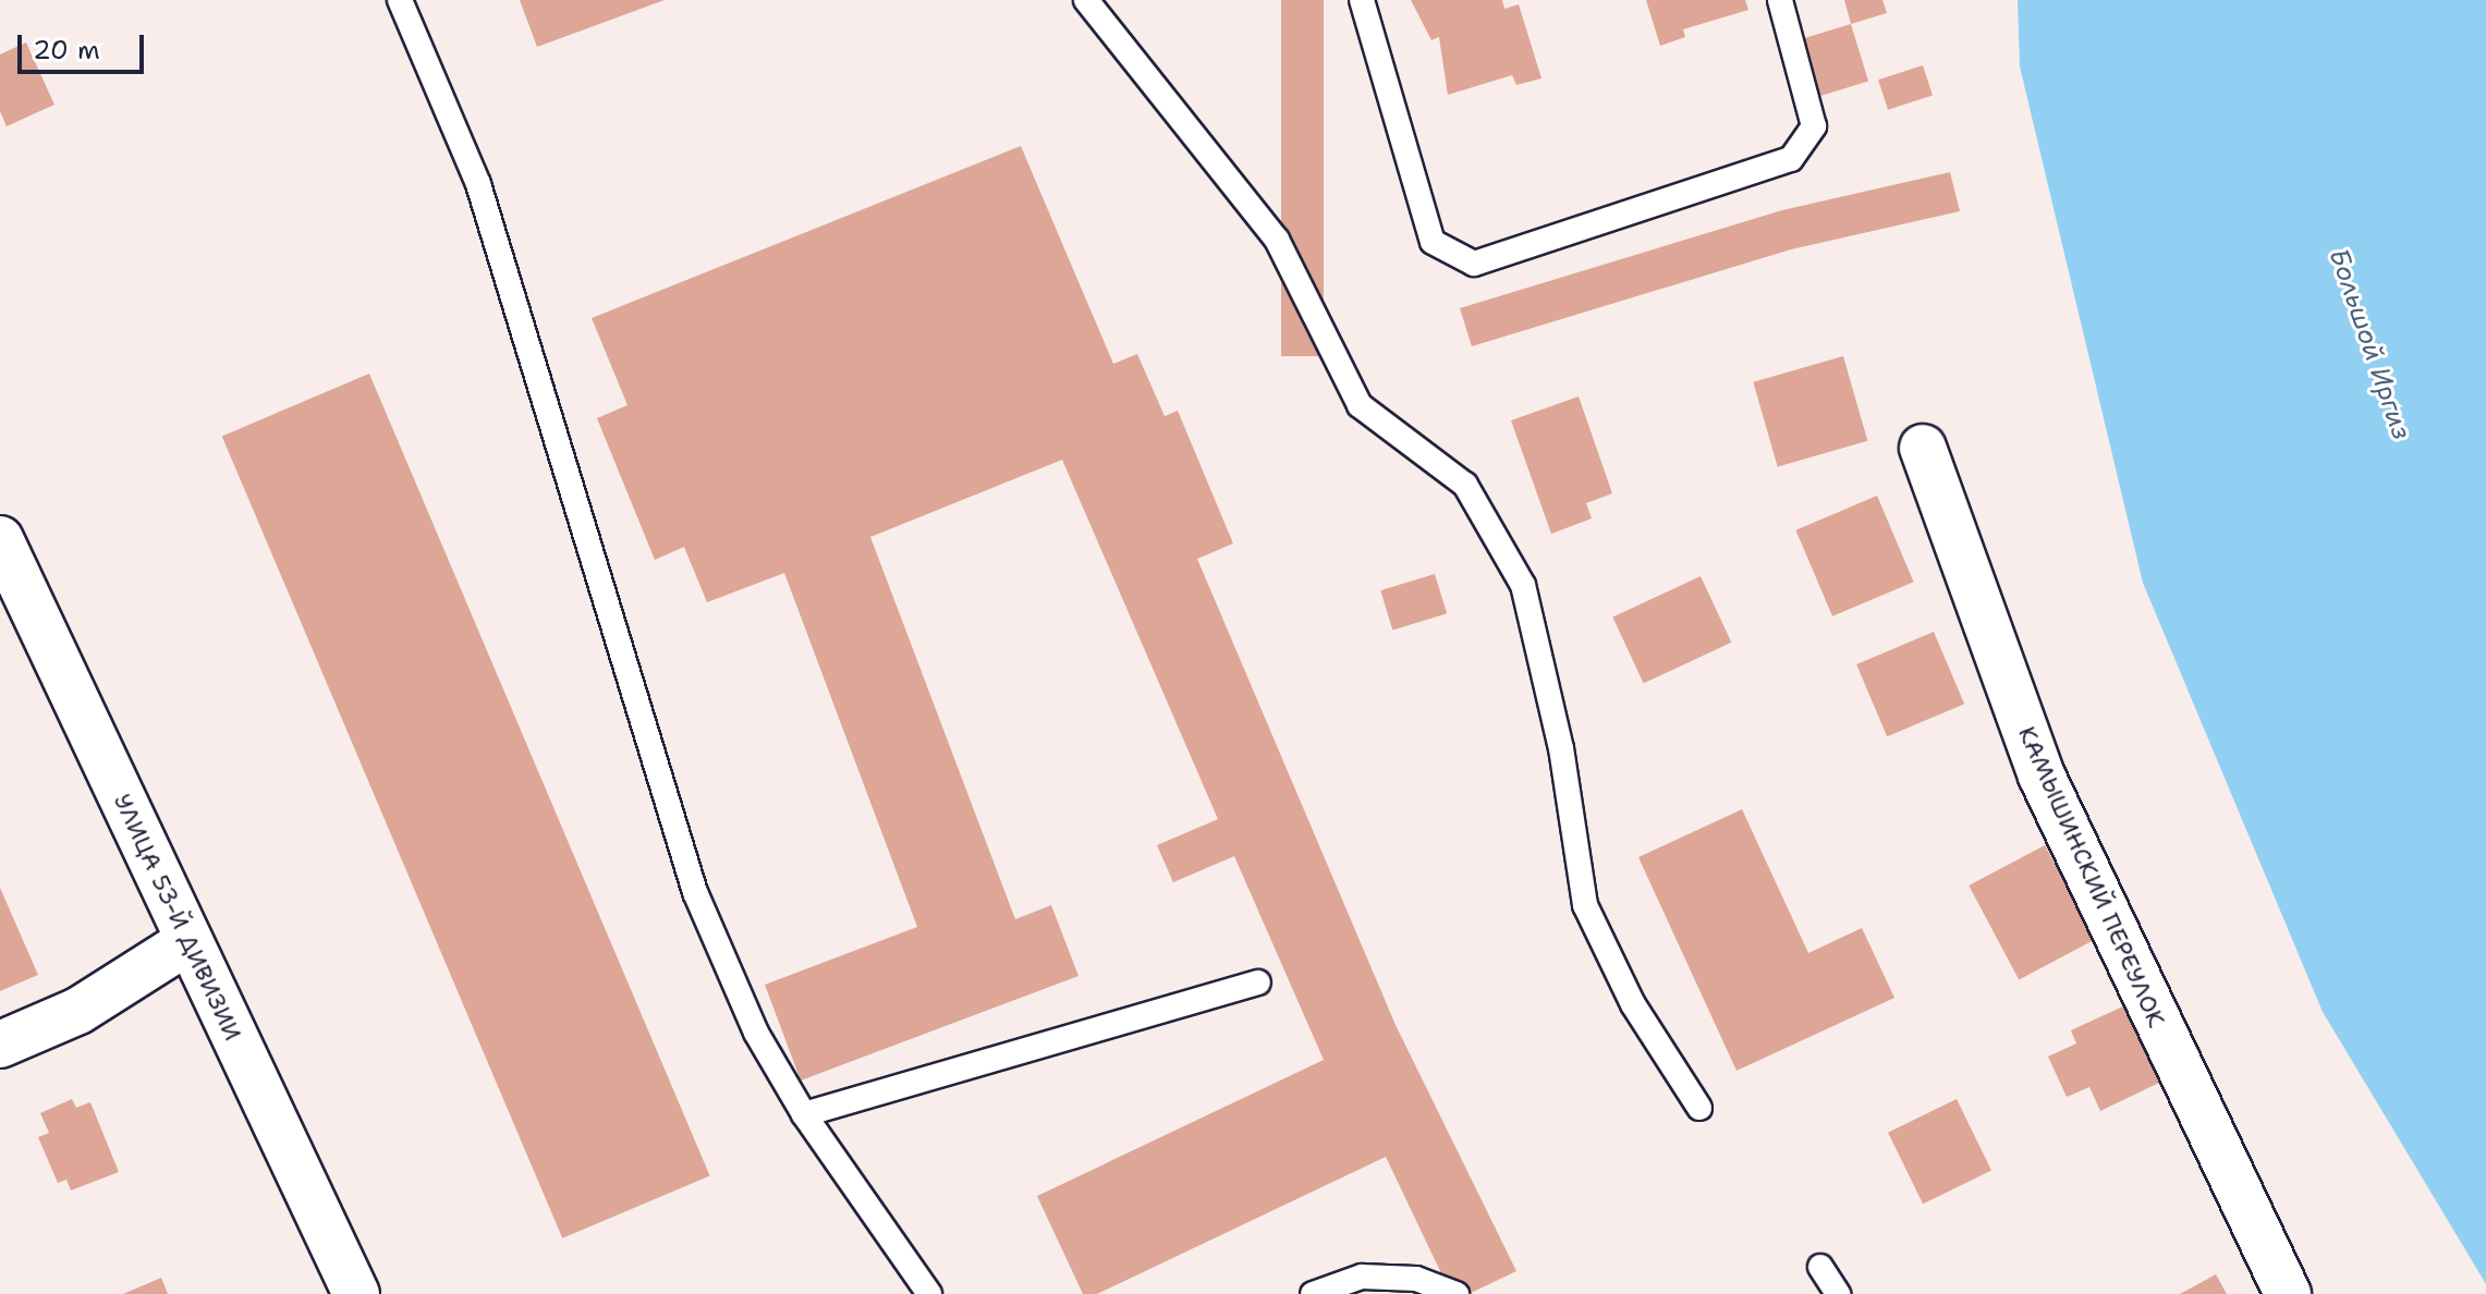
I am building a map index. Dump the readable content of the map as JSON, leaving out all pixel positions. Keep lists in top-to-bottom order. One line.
{"streets":{"street":["КАМЫШИНСКИЙ ПЕРЕУЛОК","УЛИЦА 53-Й ДИВИЗИИ"]},"water":["Большой Иргиз"],"scale_bar":"20 m"}
